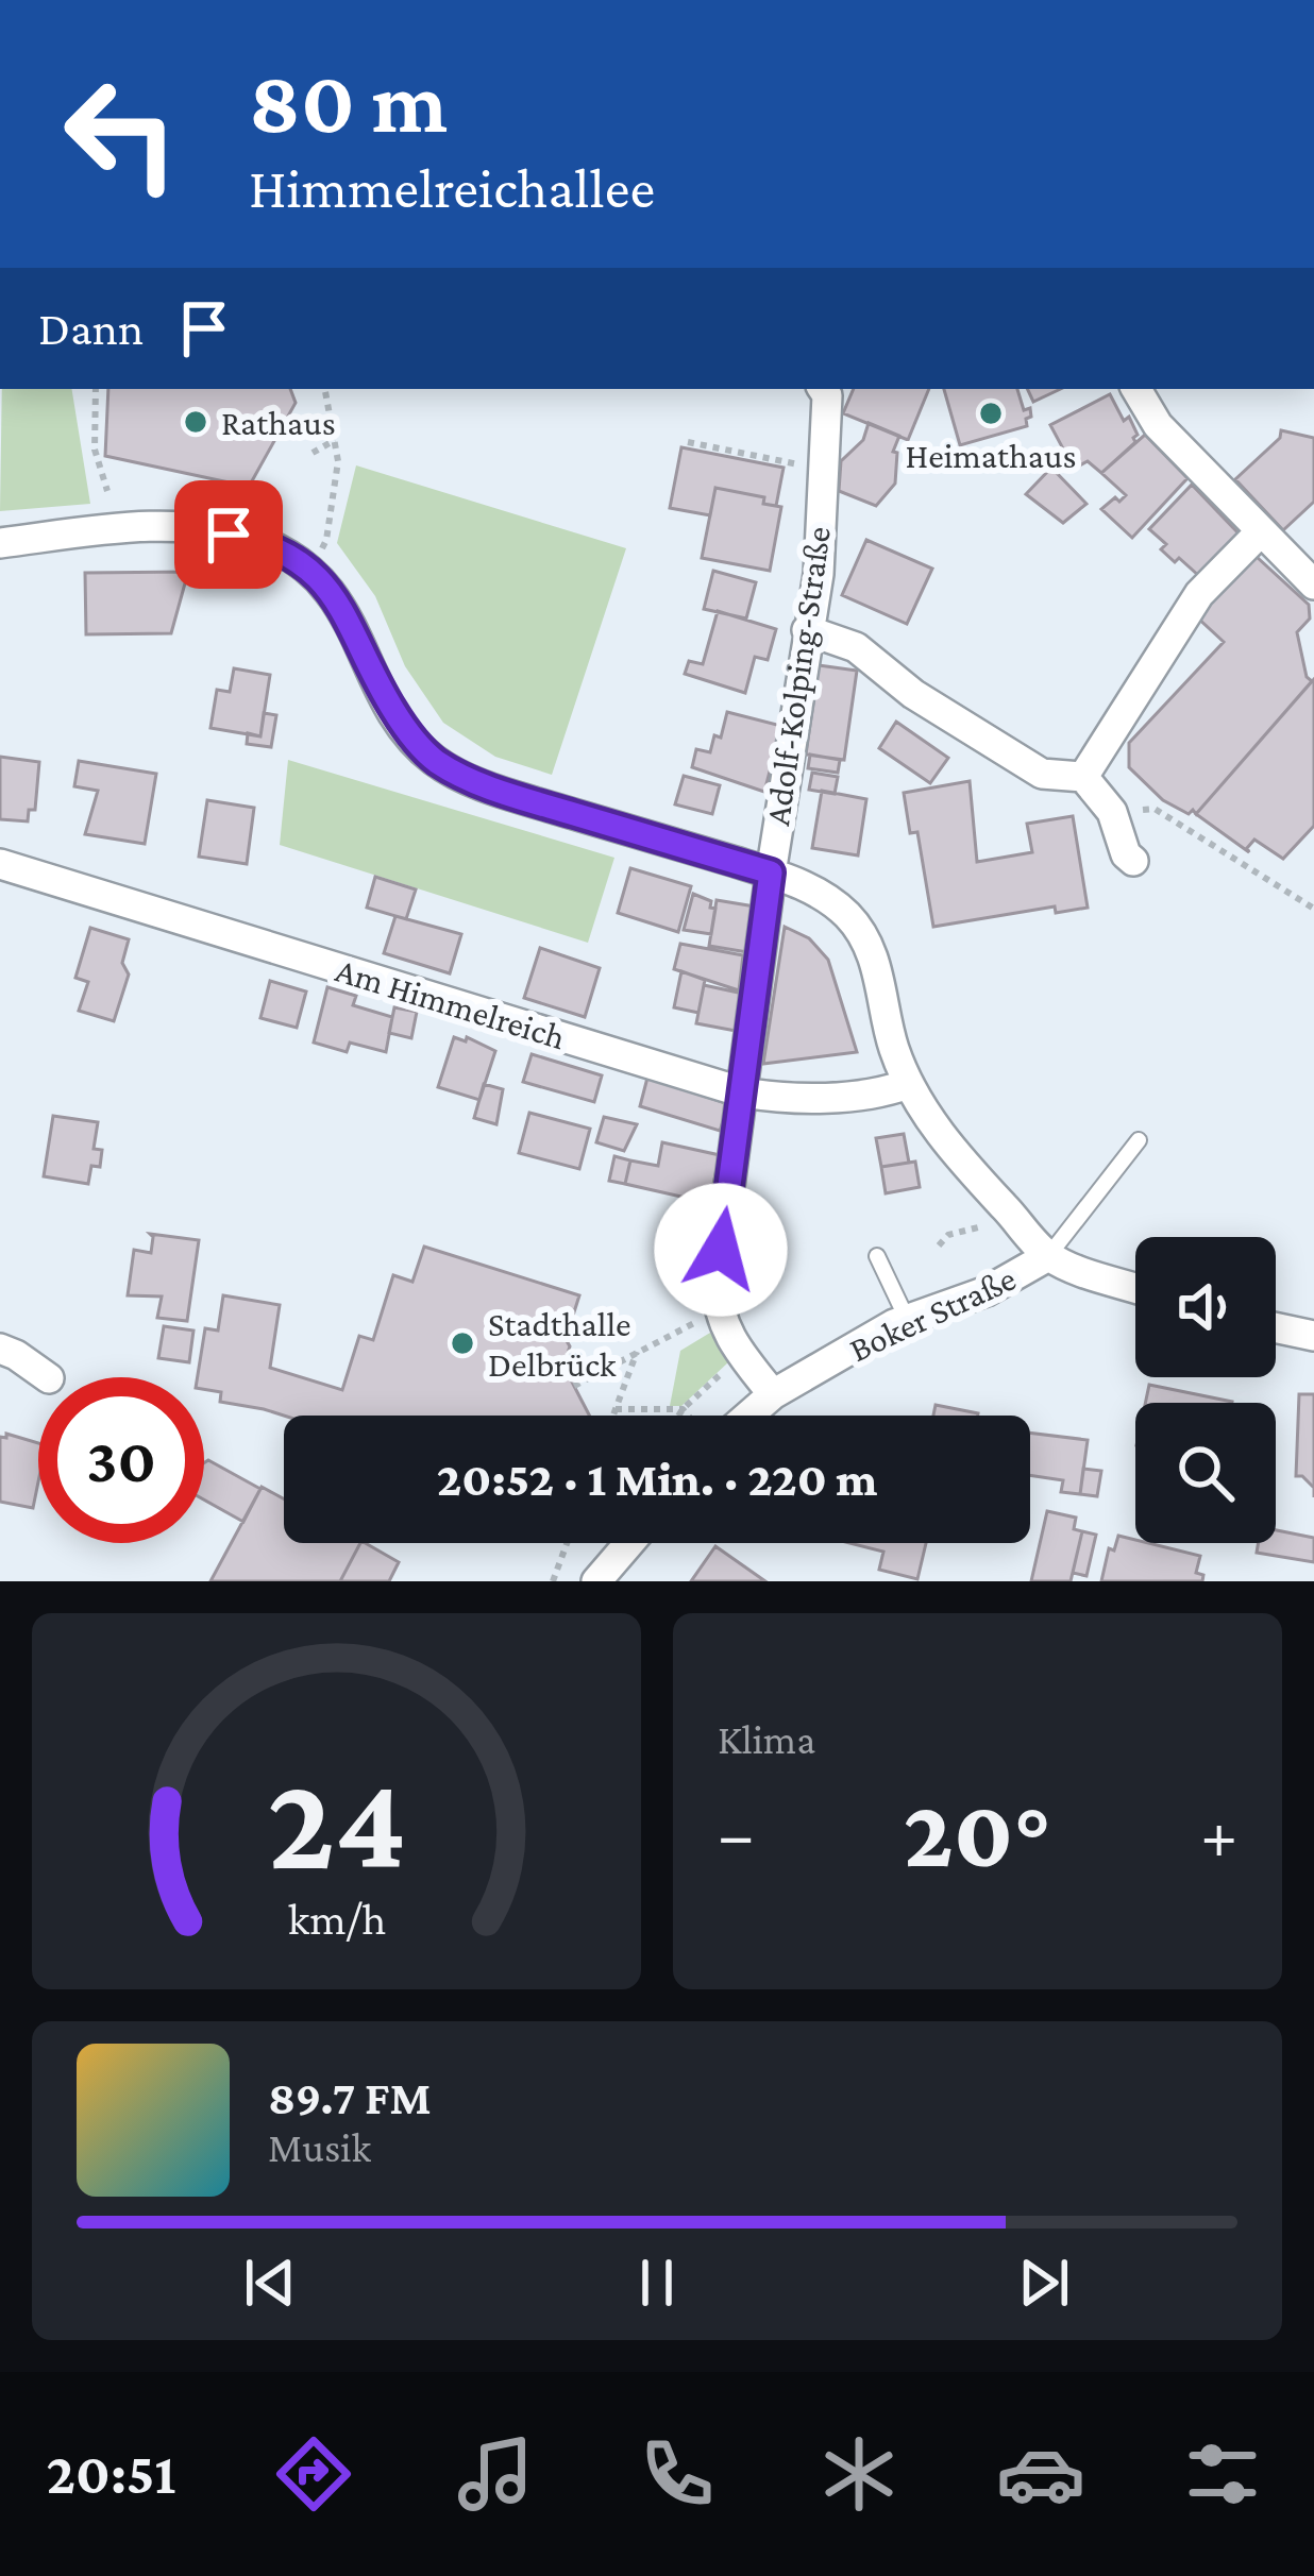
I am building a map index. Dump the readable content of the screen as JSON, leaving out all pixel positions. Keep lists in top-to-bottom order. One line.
{"streets":{"street":["Adolf-Kolping-Straße","Am Himmelreich","Boker Straße"]},"crossings":[["Adolf-Kolping-Straße","Am Himmelreich"]],"places":["Heimathaus","Rathaus","Stadthalle Delbrück"],"page":{"turn":["80 m","Himmelreichallee"],"then":"Dann","limit":"30","trip":"20:52 · 1 Min. · 220 m","tile":"Klima","heat":["−","20°","+"],"song":["89.7 FM","Musik"],"tabs":"20:51","gauge":["24","km/h"]}}
